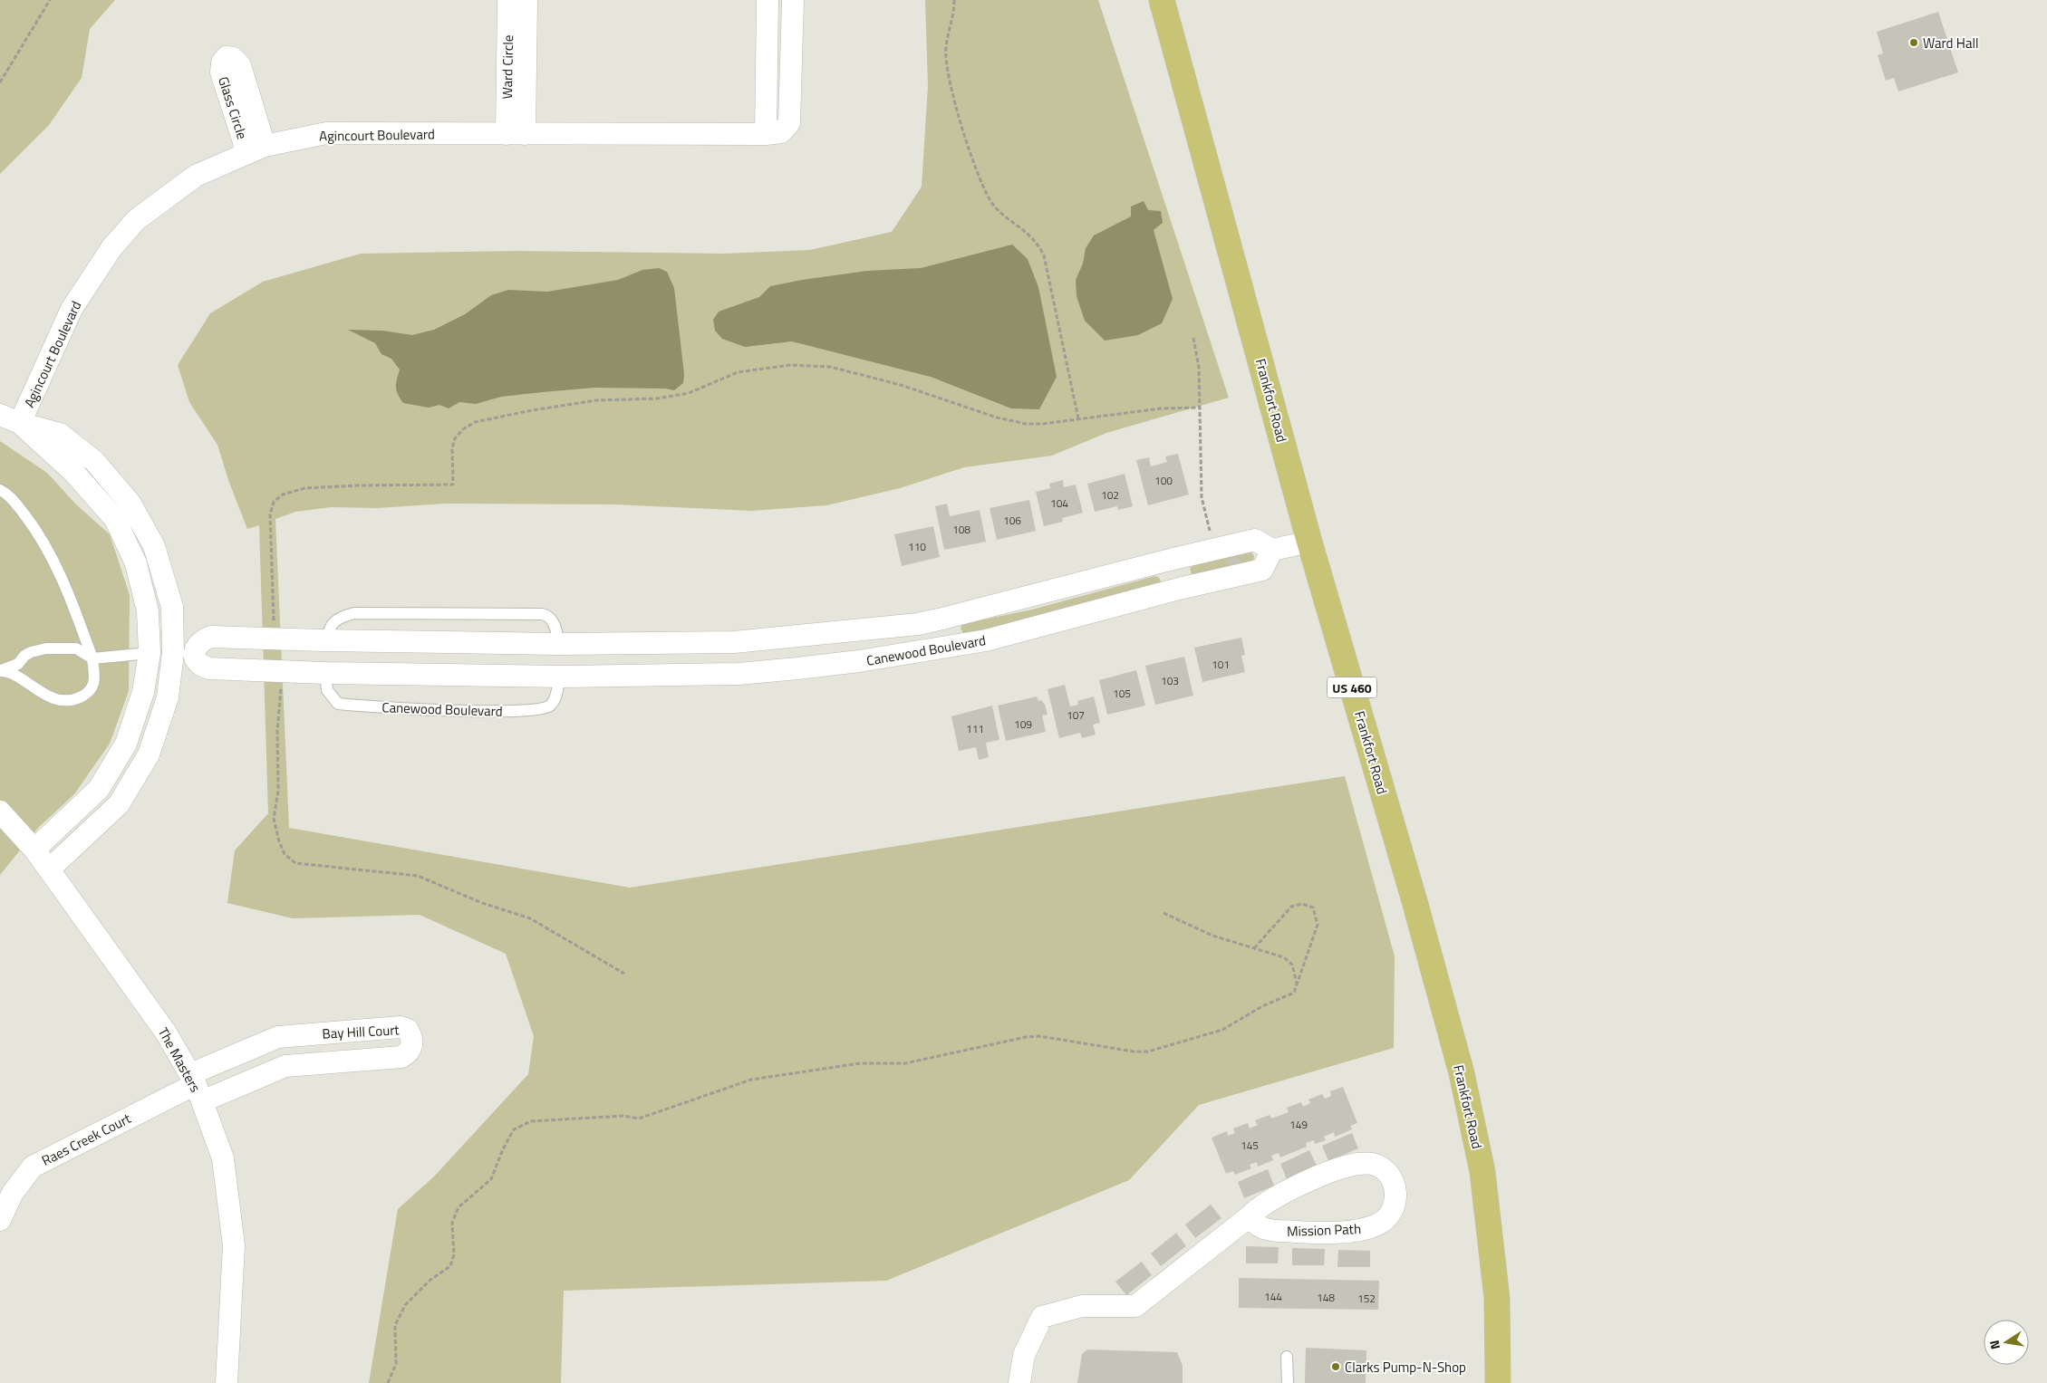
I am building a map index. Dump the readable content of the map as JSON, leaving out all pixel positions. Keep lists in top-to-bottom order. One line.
{"streets":{"main road":["Frankfort Road","US 460"],"street":["Ward Circle","Agincourt Boulevard","Canewood Boulevard","Bay Hill Court","The Masters","Raes Creek Court","Mission Path"]},"crossings":[["Ward Circle","Agincourt Boulevard"],["Bay Hill Court","The Masters"],["Bay Hill Court","Raes Creek Court"],["The Masters","Raes Creek Court"]],"places":["Ward Hall","Clarks Pump-N-Shop"],"house_numbers":["100","102","104","106","108","110","101","103","105","107","109","111","149","145","144","148","152"],"north":"left"}
